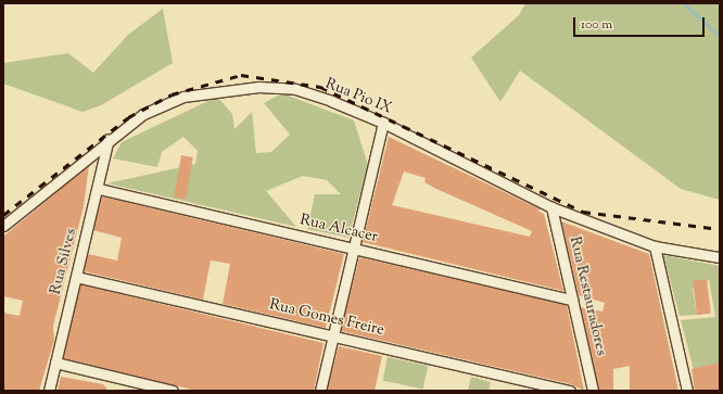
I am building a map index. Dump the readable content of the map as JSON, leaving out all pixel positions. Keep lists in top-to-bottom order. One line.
{"streets":{"street":["Rua Pio IX","Rua Alcacer","Rua Silves","Rua Restauradores","Rua Gomes Freire"]},"crossings":[["Rua Pio IX","Rua Silves"],["Rua Pio IX","Rua Restauradores"],["Rua Alcacer","Rua Silves"],["Rua Alcacer","Rua Restauradores"],["Rua Silves","Rua Gomes Freire"]],"scale_bar":"100 m"}
